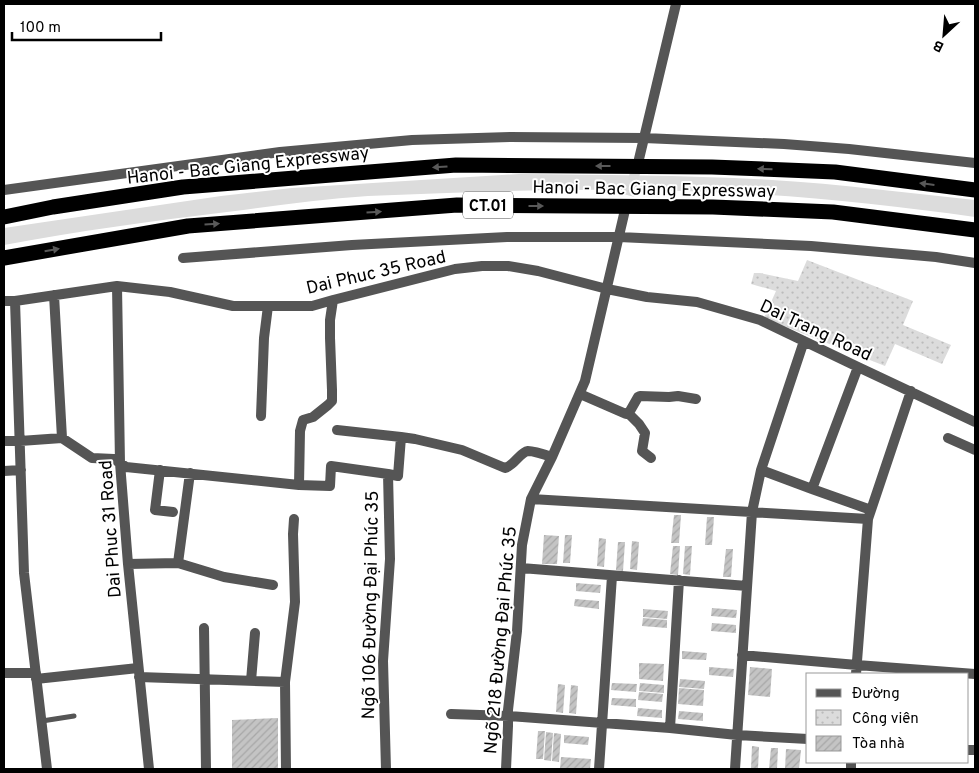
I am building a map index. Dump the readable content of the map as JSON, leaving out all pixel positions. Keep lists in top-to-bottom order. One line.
{"streets":{"highway":["Hanoi - Bac Giang Expressway","CT.01"],"street":["Dai Phuc 35 Road","Dai Trang Road","Dai Phuc 31 Road","Ngõ 106 Đường Đại Phúc 35","Ngõ 218 Đường Đại Phúc 35"]},"crossings":[["Dai Phuc 35 Road","Dai Trang Road"],["Dai Phuc 35 Road","Dai Phuc 31 Road"],["Dai Phuc 35 Road","Ngõ 218 Đường Đại Phúc 35"],["Dai Trang Road","Ngõ 218 Đường Đại Phúc 35"]],"legend":["Đường","Công viên","Tòa nhà"],"scale_bar":"100 m","north":"bottom left"}
